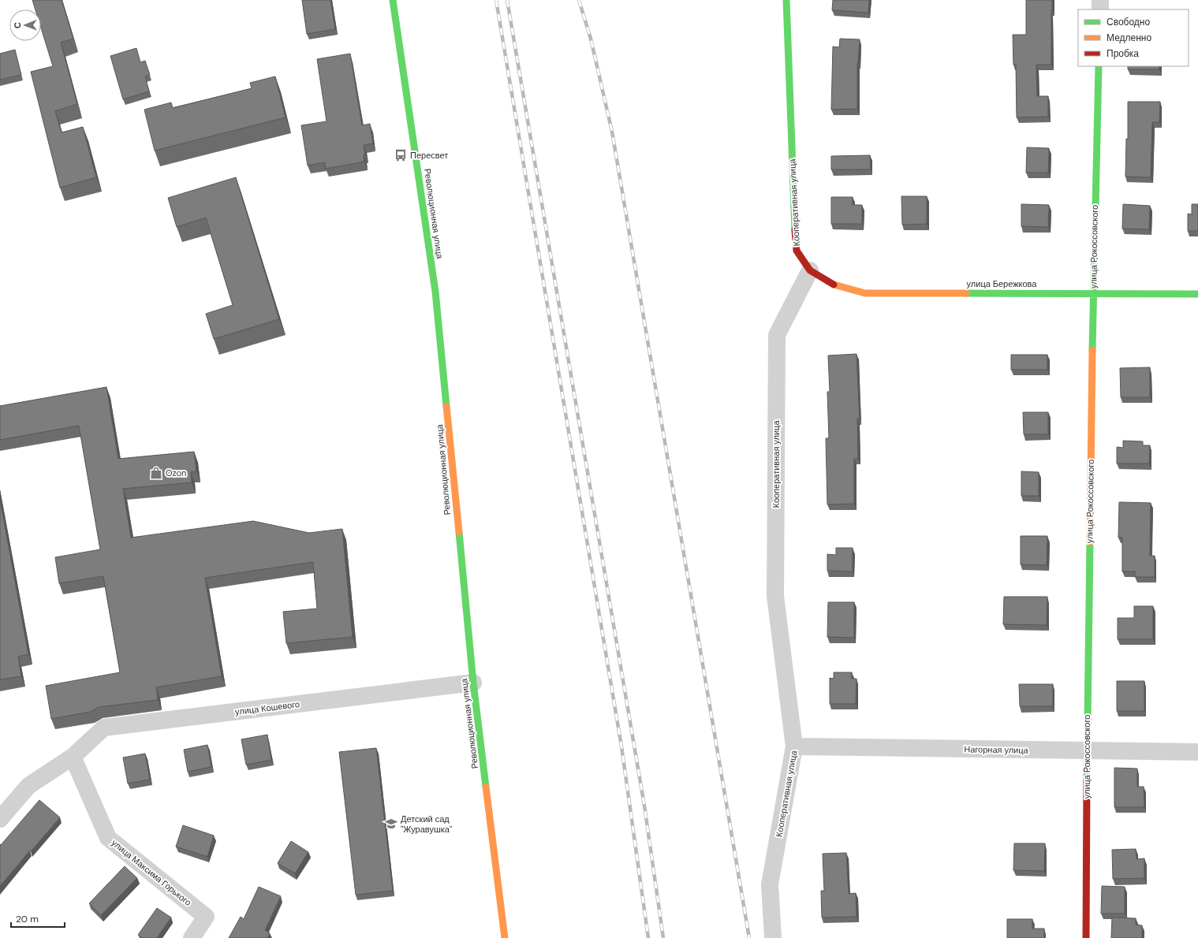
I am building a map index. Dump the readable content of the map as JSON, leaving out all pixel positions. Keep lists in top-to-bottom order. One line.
{"streets":{"street":["Кооперативная улица","Революционная улица","улица Рокоссовского","улица Бережкова","улица Кошевого","Нагорная улица","улица Максима Горького"]},"crossings":[["Кооперативная улица","улица Бережкова"],["Кооперативная улица","Нагорная улица"],["Революционная улица","улица Кошевого"],["улица Рокоссовского","улица Бережкова"],["улица Рокоссовского","Нагорная улица"],["улица Кошевого","улица Максима Горького"]],"places":{"bus stop":["Пересвет"],"shop":["Ozon"],"school or university":["Детский сад \"Журавушка\""]},"legend":["Свободно","Медленно","Пробка"],"scale_bar":"20 m","north":"left"}
